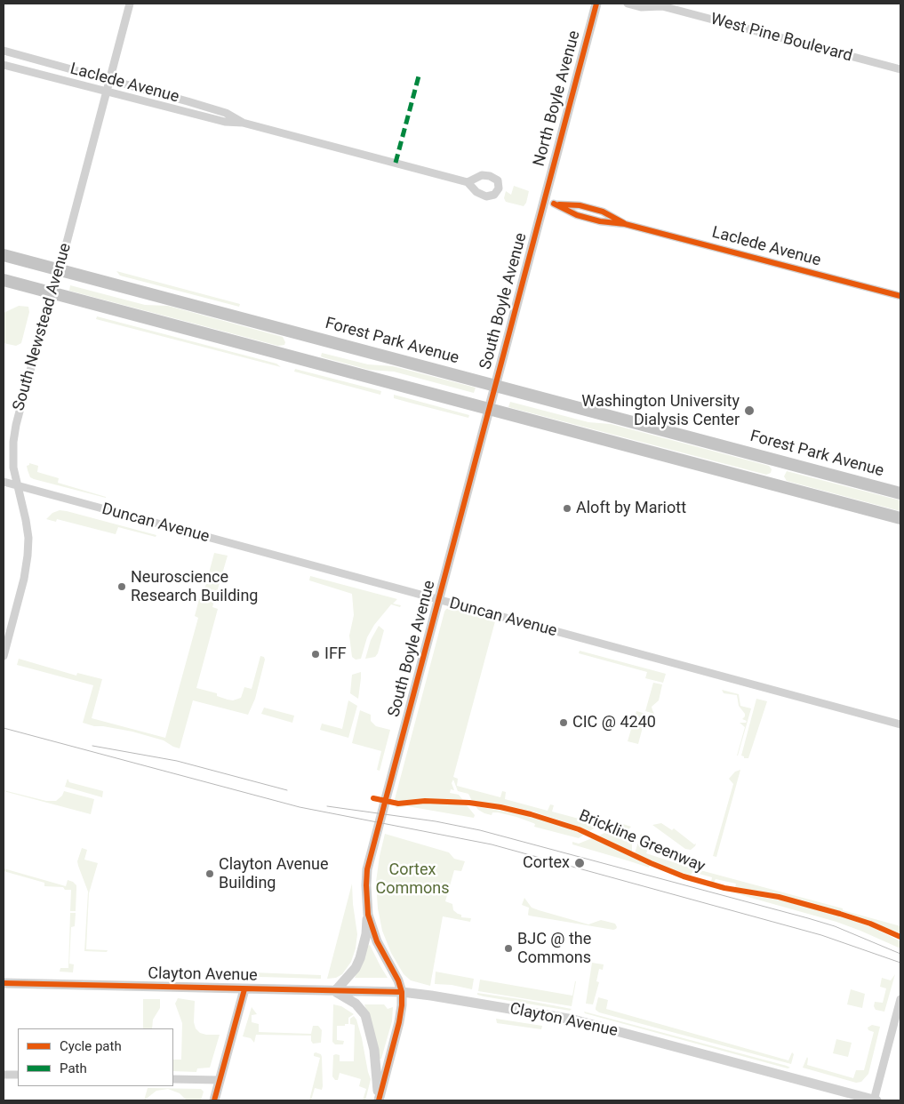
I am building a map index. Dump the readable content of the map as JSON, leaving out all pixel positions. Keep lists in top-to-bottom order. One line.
{"streets":{"main road":["Forest Park Avenue"],"street":["West Pine Boulevard","Laclede Avenue","North Boyle Avenue","South Boyle Avenue","South Newstead Avenue","Duncan Avenue","Clayton Avenue"],"cycle path":["Brickline Greenway"]},"crossings":[["Laclede Avenue","North Boyle Avenue"],["Laclede Avenue","South Boyle Avenue"],["Laclede Avenue","South Newstead Avenue"],["North Boyle Avenue","South Boyle Avenue"],["South Boyle Avenue","Forest Park Avenue"],["South Boyle Avenue","Duncan Avenue"],["South Boyle Avenue","Clayton Avenue"],["South Newstead Avenue","Forest Park Avenue"],["South Newstead Avenue","Duncan Avenue"]],"parks":["Cortex Commons"],"places":["Washington University Dialysis Center","Aloft by Mariott","Neuroscience Research Building","IFF","CIC @ 4240","Cortex","Clayton Avenue Building","BJC @ the Commons"],"legend":["Cycle path","Path"]}
